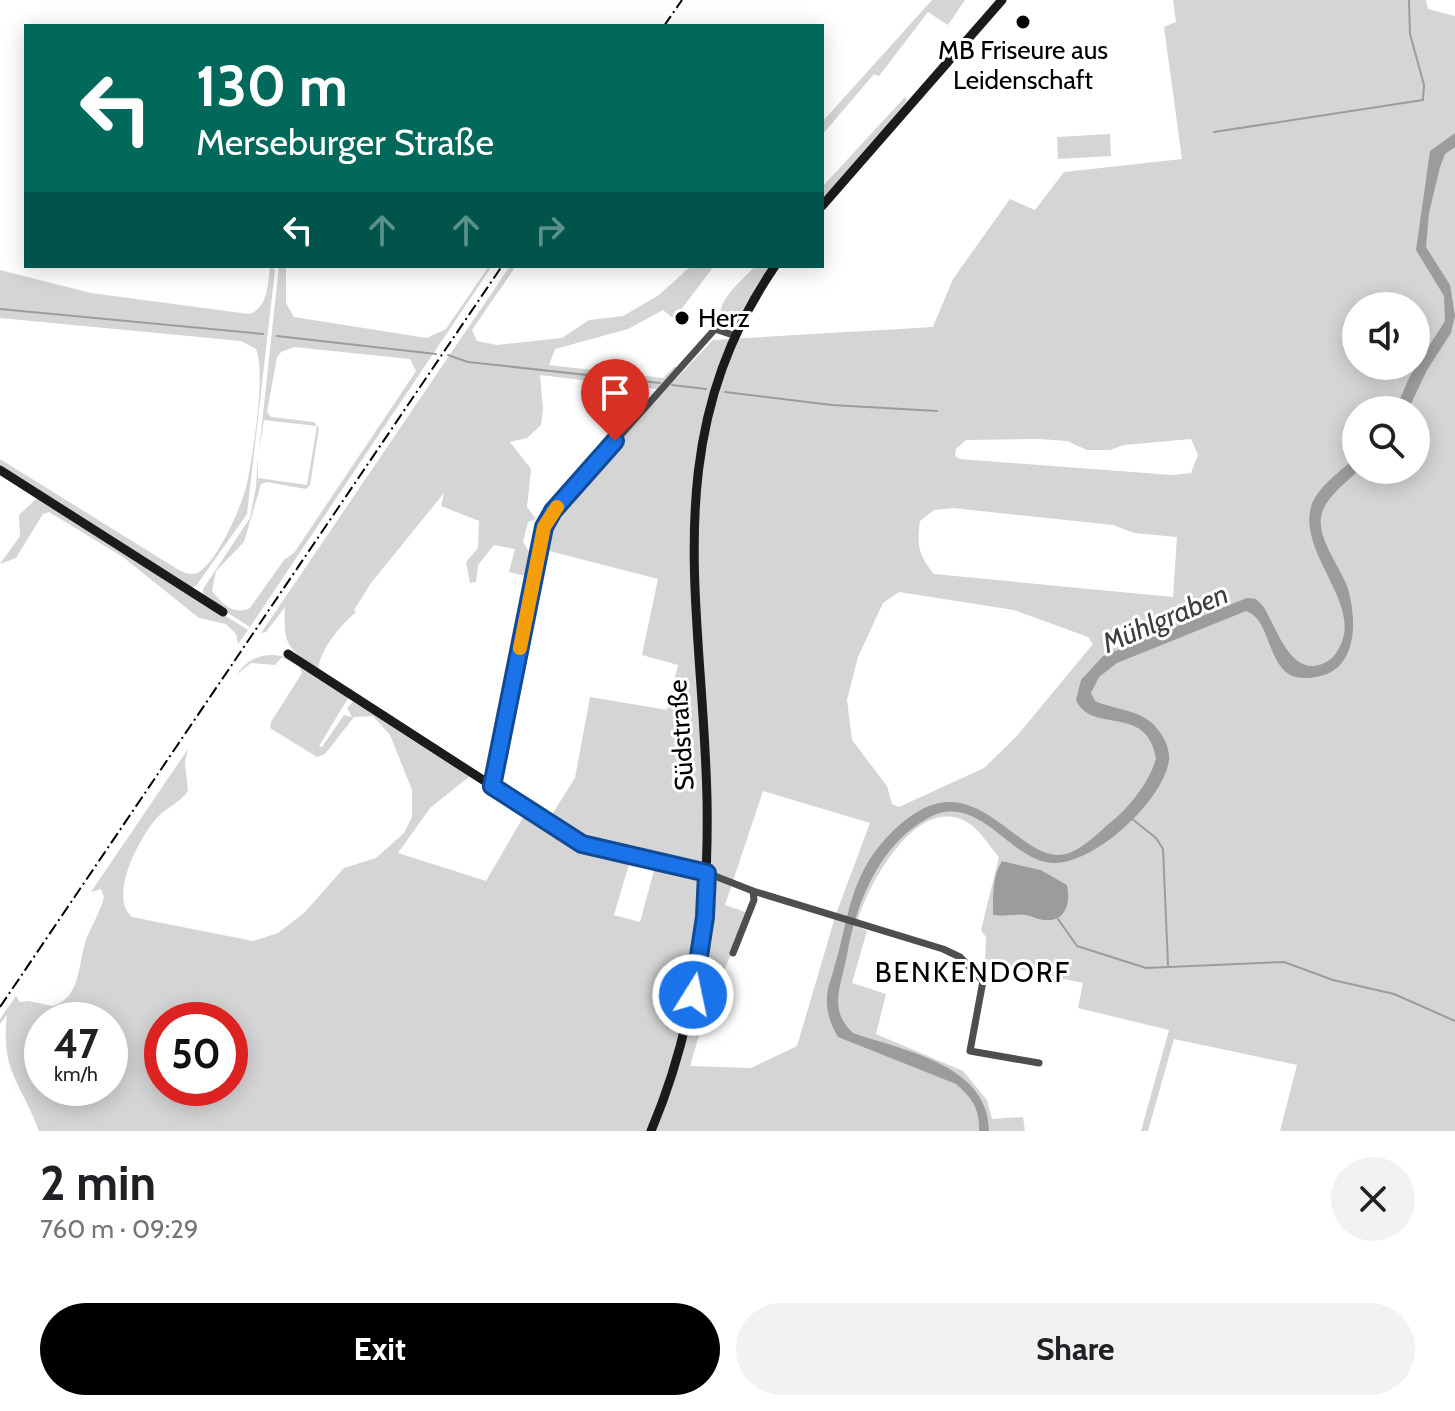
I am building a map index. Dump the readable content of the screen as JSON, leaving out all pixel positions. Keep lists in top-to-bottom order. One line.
{"streets":{"main road":["Südstraße"]},"districts":["BENKENDORF"],"water":["Mühlgraben"],"places":["MB Friseure aus Leidenschaft","Herz"],"page":{"turn":["130 m","Merseburger Straße"],"speed":"47 km/h","limit":"50","heading":["2 min","760 m · 09:29"],"buttons":["Exit","Share"]}}
